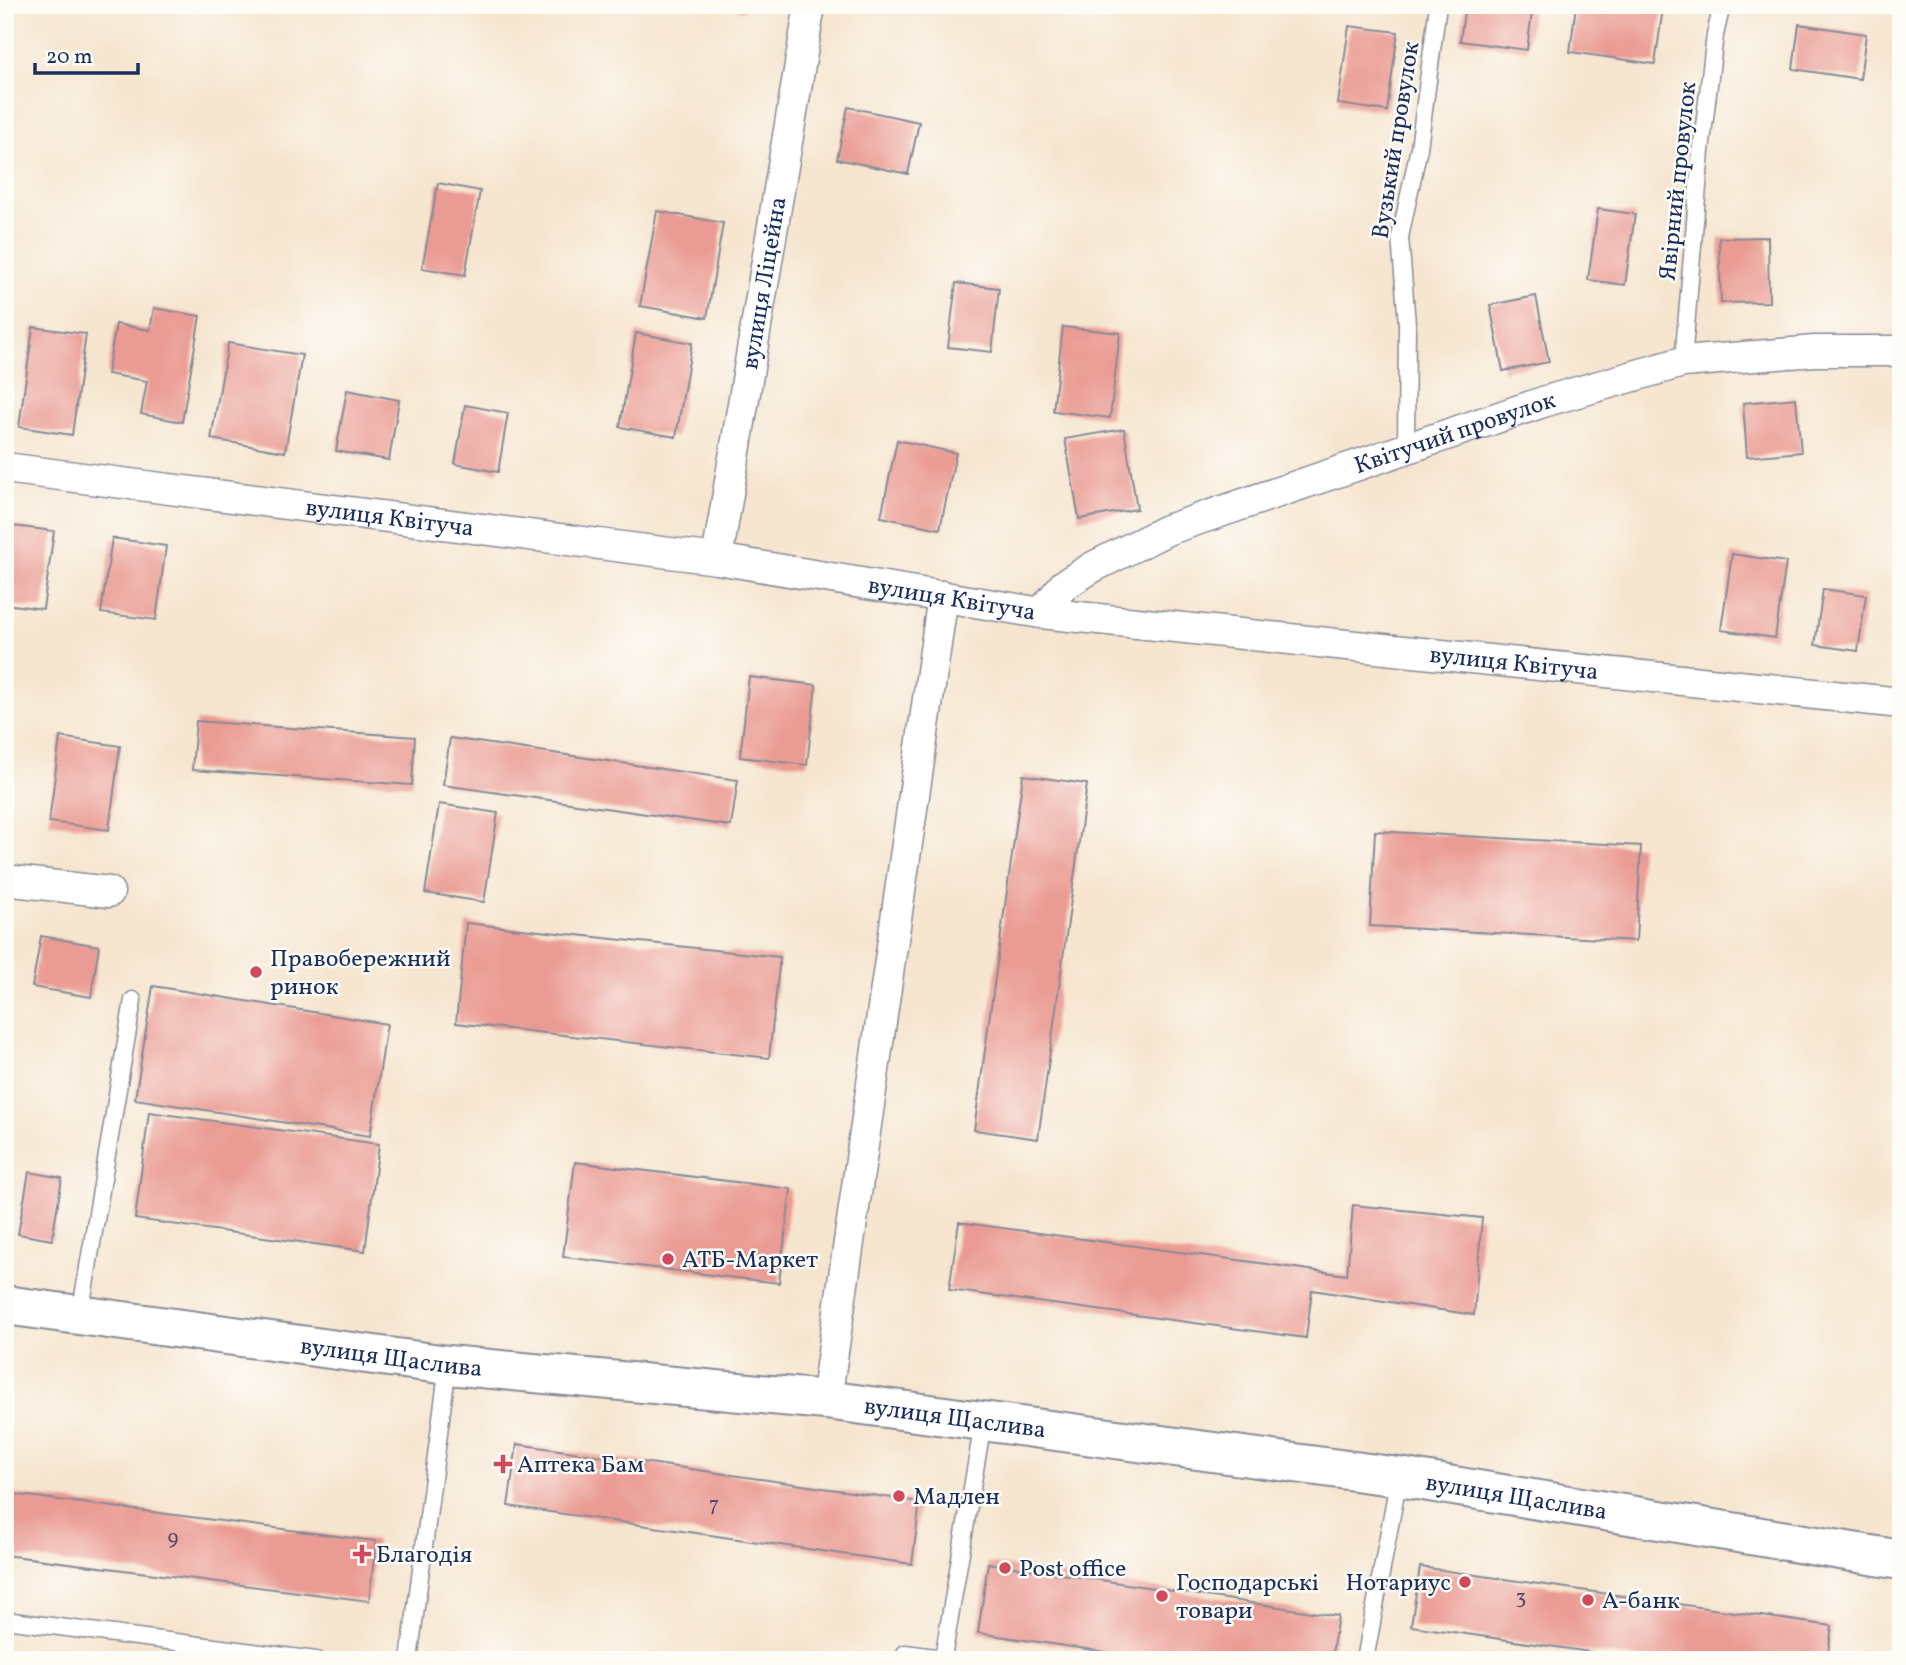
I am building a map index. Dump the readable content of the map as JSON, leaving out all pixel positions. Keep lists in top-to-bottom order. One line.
{"streets":{"street":["вулиця Ліцейна","Квітучий провулок","вулиця Квітуча","вулиця Щаслива"],"lane":["Вузький провулок","Явірний провулок"]},"crossings":[["Вузький провулок","Квітучий провулок"],["Явірний провулок","Квітучий провулок"],["вулиця Ліцейна","вулиця Квітуча"],["Квітучий провулок","вулиця Квітуча"]],"places":{"other":["Правобережний ринок","АТБ-Маркет","Мадлен","Post office","Нотариус","Господарські товари","А-банк"],"health":["Аптека Бам","Благодія"]},"house_numbers":["7","9","3"],"scale_bar":"20 m"}
